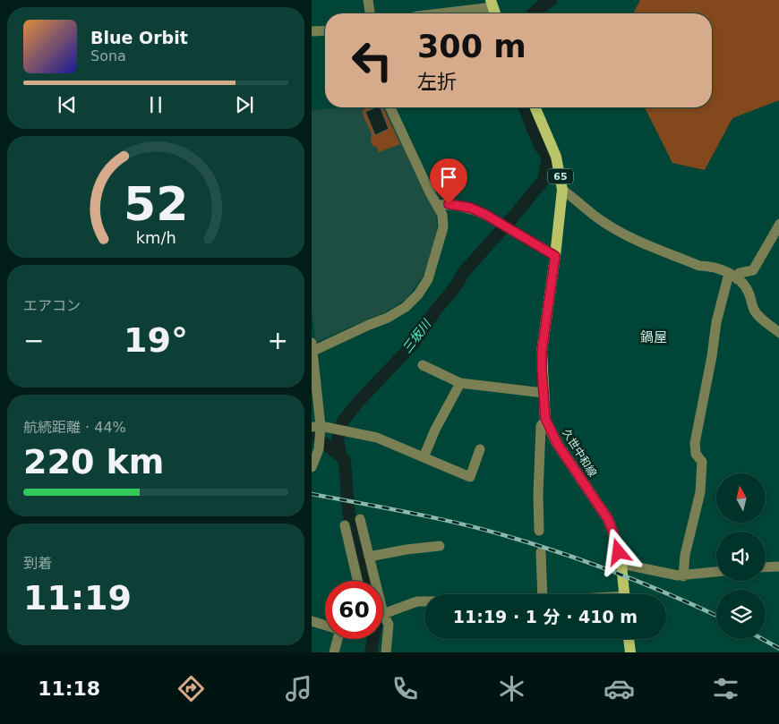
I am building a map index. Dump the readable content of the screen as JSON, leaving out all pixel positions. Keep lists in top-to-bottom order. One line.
{"streets":{"main road":["65","久世中和線"]},"districts":["鍋屋"],"water":["三坂川"],"north":"top","page":{"turn":["300 m","左折"],"song":["Blue Orbit","Sona"],"tile":["エアコン",["航続距離 · 44%","220 km"],["到着","11:19"]],"heat":["−","19°","+"],"limit":"60","trip":"11:19 · 1 分 · 410 m","tabs":"11:18","gauge":["52","km/h"]}}
